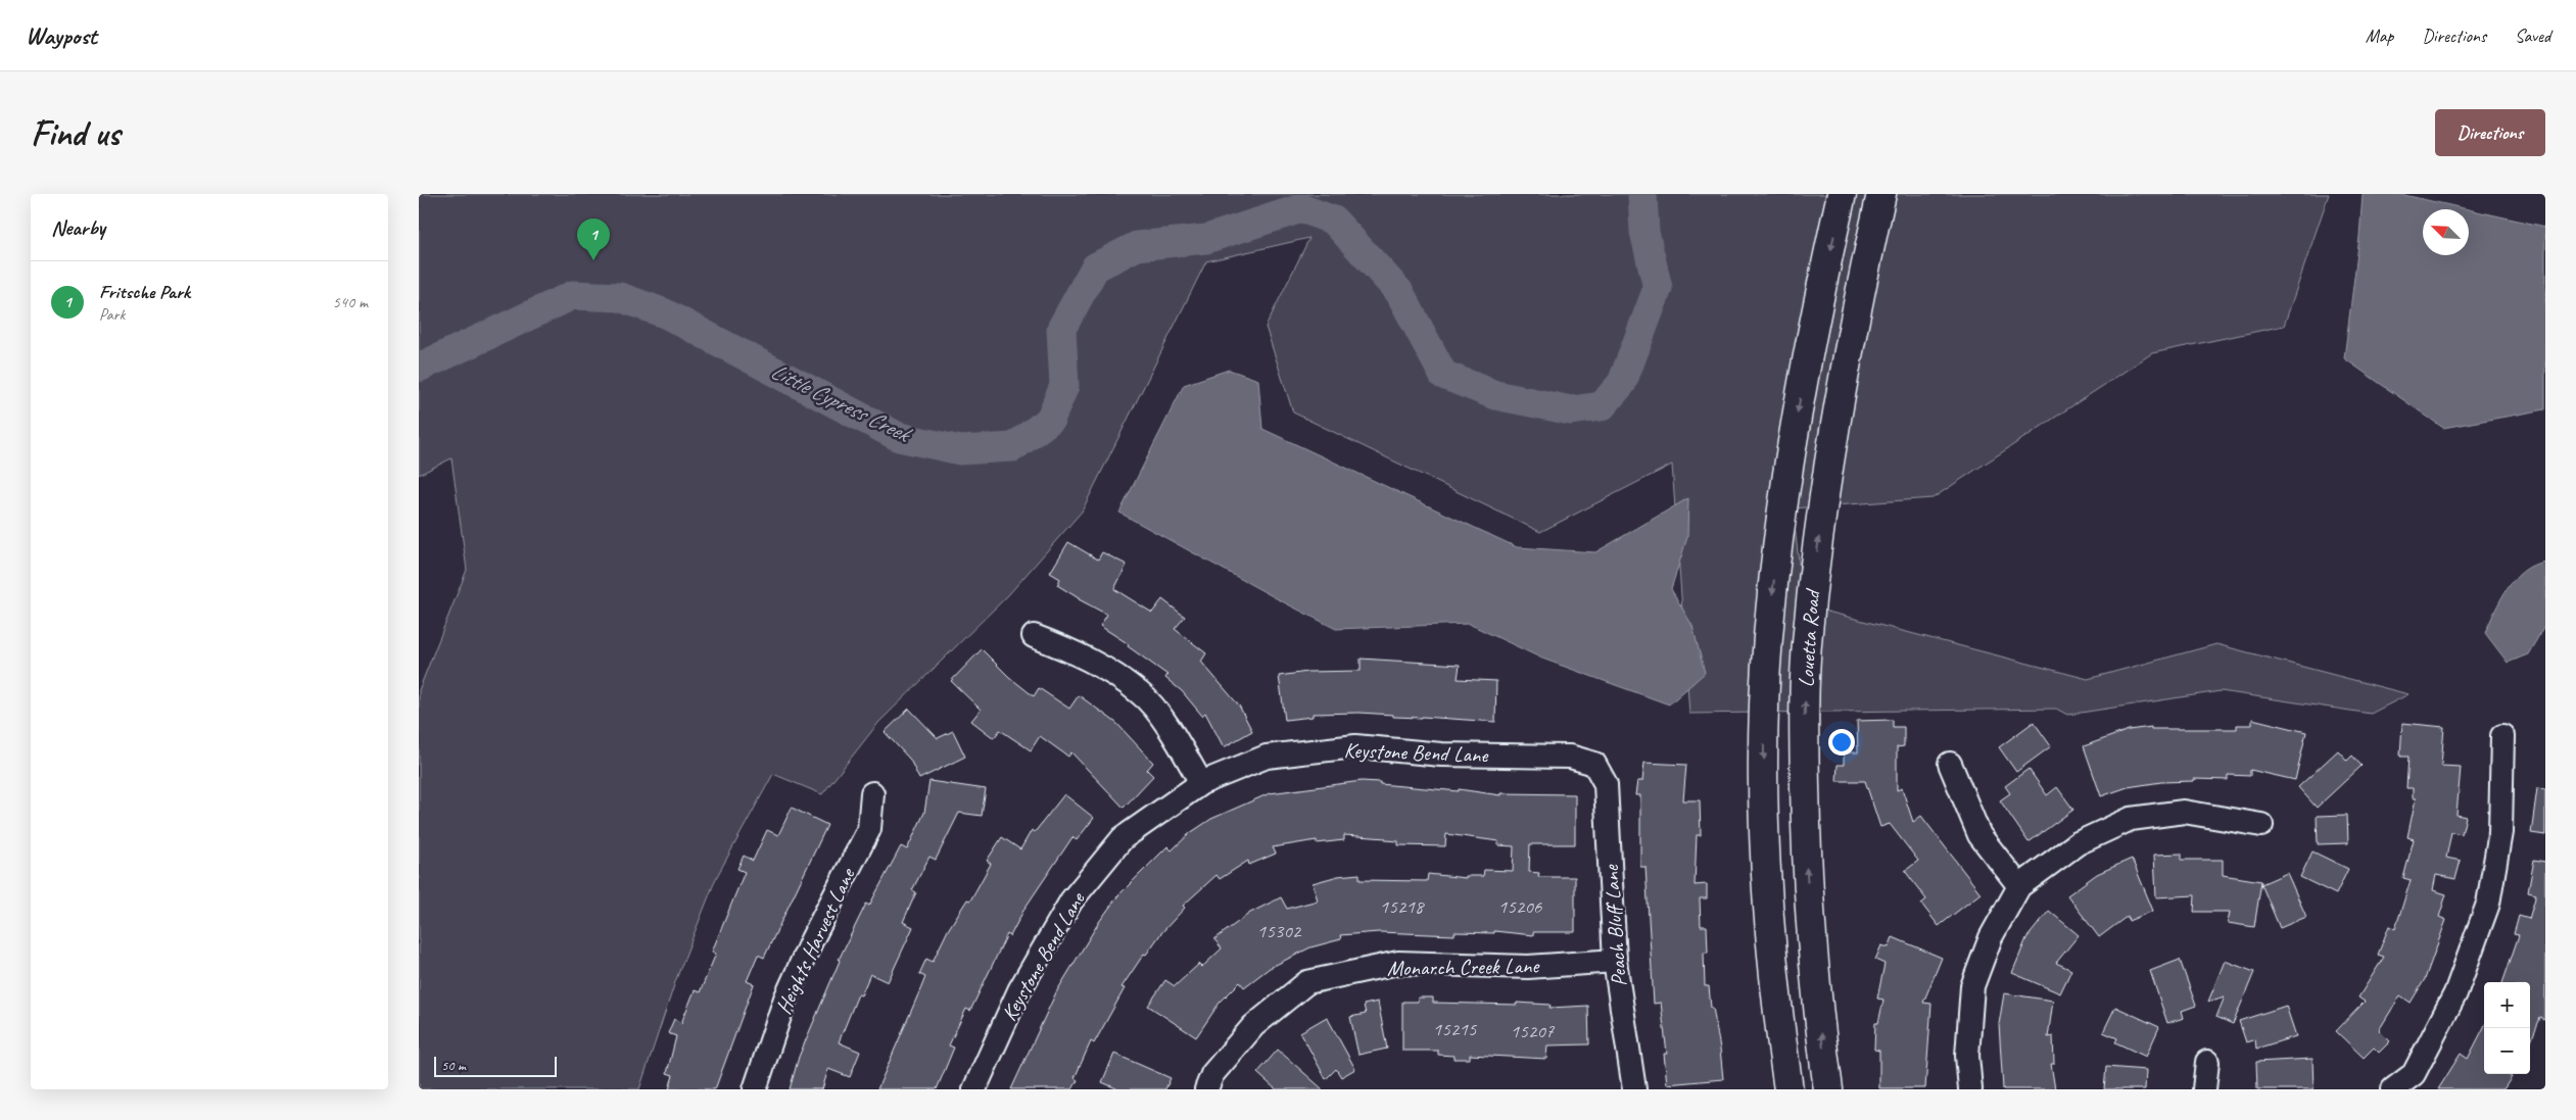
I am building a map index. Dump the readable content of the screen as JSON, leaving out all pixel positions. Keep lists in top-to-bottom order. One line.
{"streets":{"main road":["Louetta Road"],"street":["Keystone Bend Lane","Peach Bluff Lane","Heights Harvest Lane","Monarch Creek Lane"]},"crossings":[["Keystone Bend Lane","Peach Bluff Lane"],["Peach Bluff Lane","Monarch Creek Lane"]],"water":["Little Cypress Creek"],"house_numbers":["15218","15206","15302","15215","15207"],"scale_bar":"50 m","north":"top left","page":{"header":"Waypost","nav":["Map","Directions","Saved"],"buttons":"Directions","title":"Find us","heading":"Nearby","pins":"1","list":[{"mark":"1","name":"Fritsche Park","note":"Park","value":"540 m"}],"map_buttons":["+","−"],"scale":"50 m"}}
